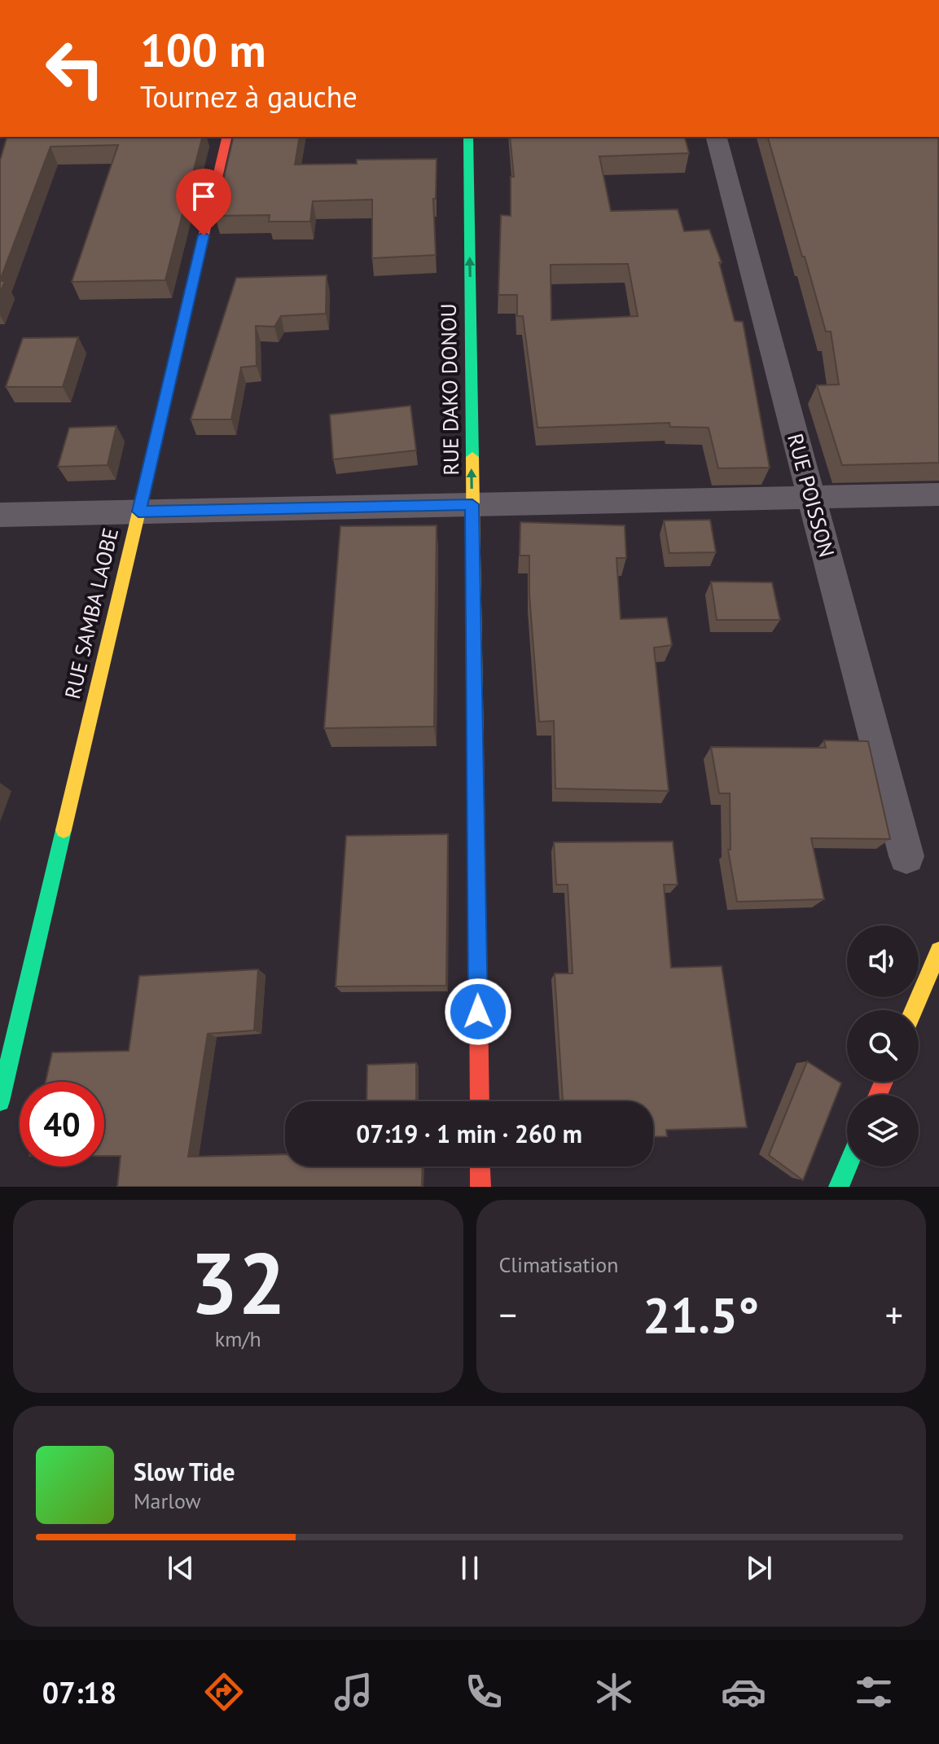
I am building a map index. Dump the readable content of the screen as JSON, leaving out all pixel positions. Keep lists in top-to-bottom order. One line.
{"streets":{"main road":["RUE DAKO DONOU","RUE SAMBA LAOBE"],"street":["RUE POISSON"]},"one_way":["RUE DAKO DONOU"],"page":{"turn":["100 m","Tournez à gauche"],"limit":"40","trip":"07:19 · 1 min · 260 m","tile":[["32","km/h"],"Climatisation"],"heat":["−","21.5°","+"],"song":["Slow Tide","Marlow"],"tabs":"07:18"}}
